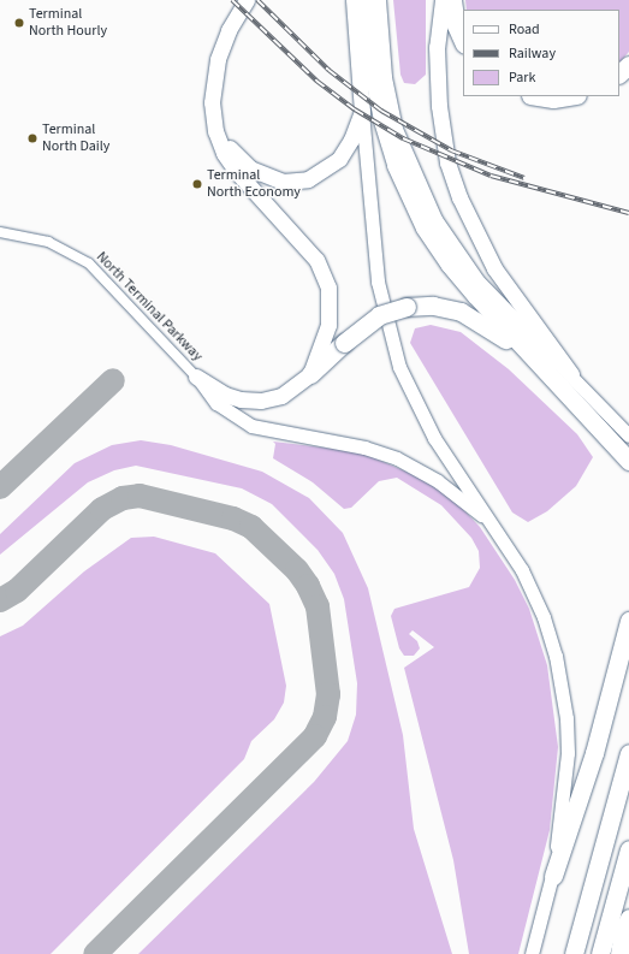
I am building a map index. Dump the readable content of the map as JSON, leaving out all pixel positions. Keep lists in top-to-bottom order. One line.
{"streets":{"street":["North Terminal Parkway"]},"places":["Terminal North Hourly","Terminal North Daily","Terminal North Economy"],"legend":["Road","Railway","Park"]}
